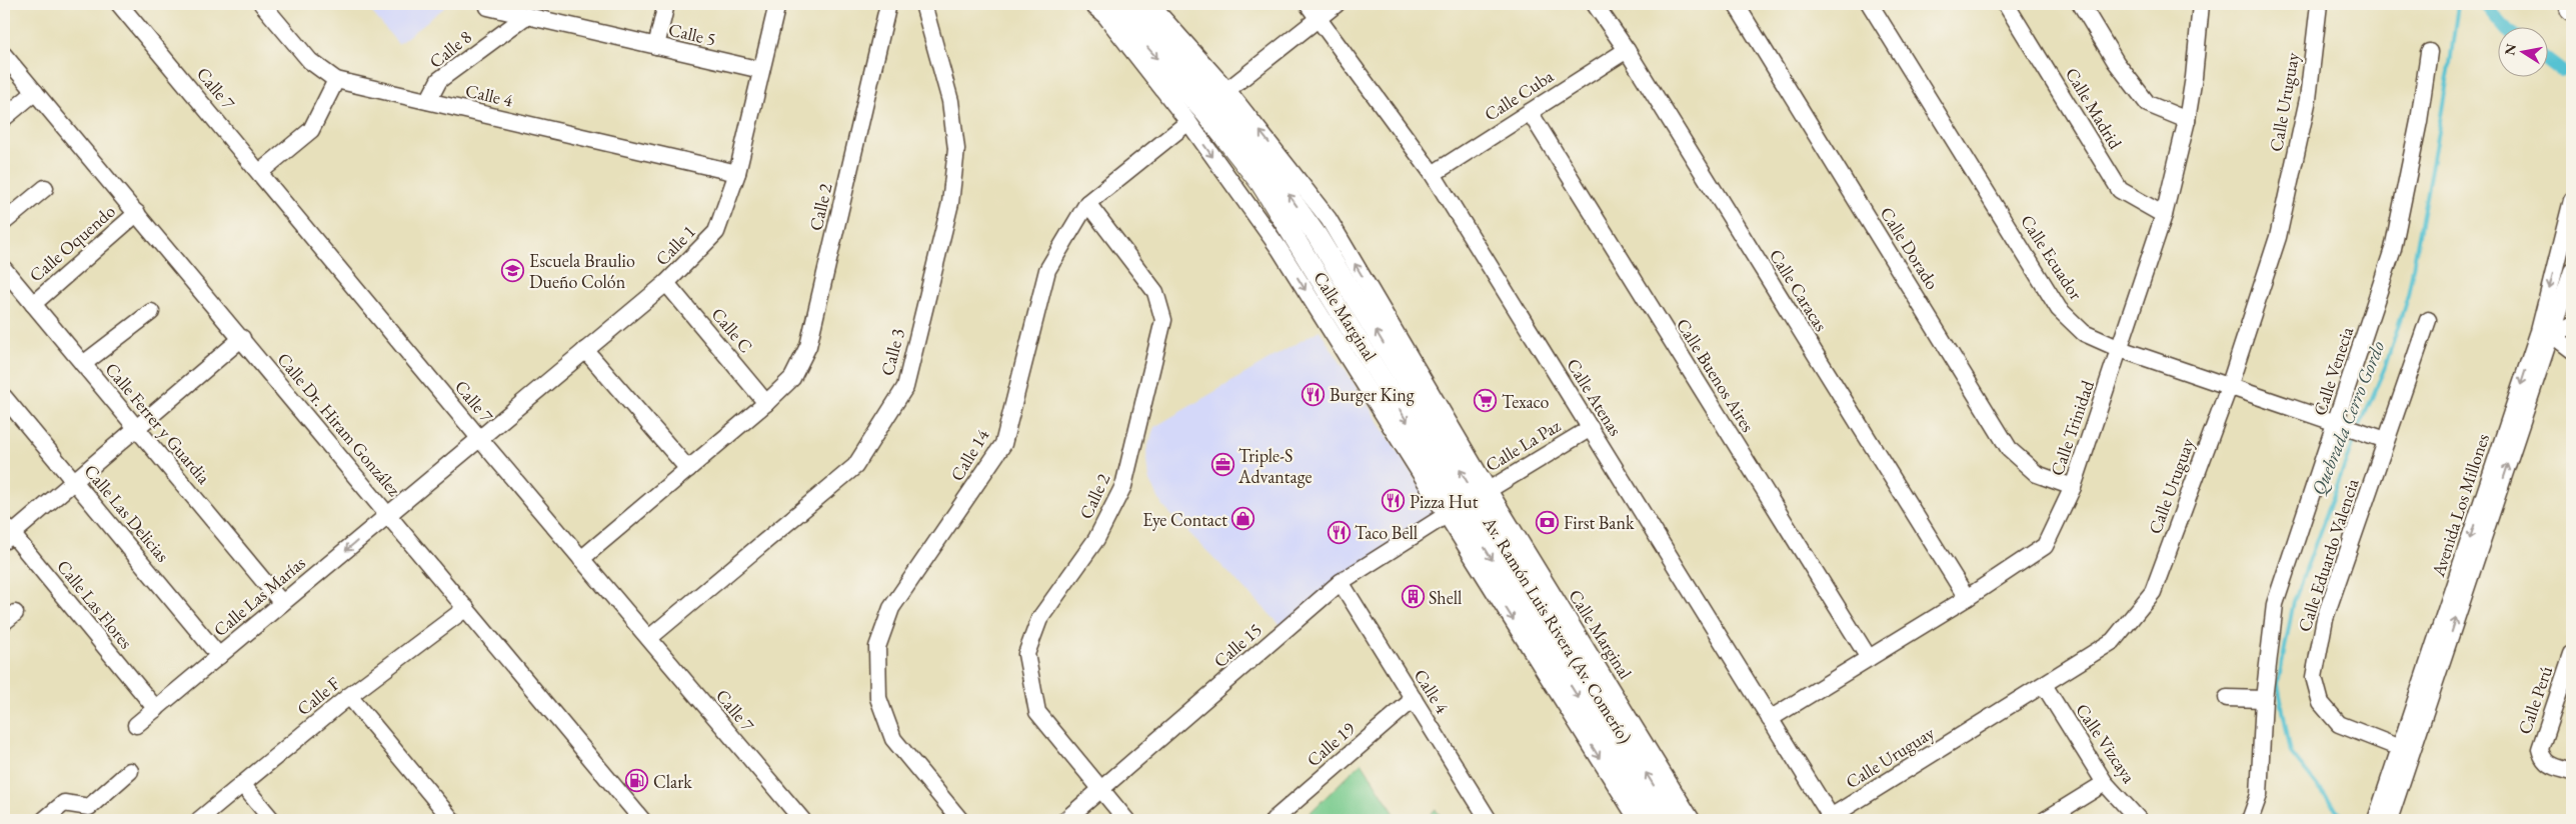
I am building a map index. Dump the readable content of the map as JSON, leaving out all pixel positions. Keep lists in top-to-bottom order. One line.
{"streets":{"main road":["Av. Ramón Luis Rivera (Av. Comerío)"],"street":["Calle 5","Calle 8","Calle 7","Calle 4","Calle Cuba","Calle Uruguay","Calle Madrid","Calle 2","Calle Oquendo","Calle 1","Calle Dorado","Calle Ecuador","Calle Caracas","Calle Marginal","Calle C","Calle 3","Calle Venecia","Calle Buenos Aires","Calle Atenas","Calle Ferrer y Guardia","Calle Dr. Hiram González","Calle Trinidad","Calle La Paz","Calle 14","Avenida Los Millones","Calle Las Delicias","Calle Eduardo Valencia","Calle Las Marías","Calle Las Flores","Calle 15","Calle F","Calle Perú","Calle Vizcaya","Calle 19"]},"crossings":[["Calle 5","Calle 8"],["Calle 5","Calle 1"],["Calle 8","Calle 4"],["Calle 7","Calle 2"],["Calle 7","Calle 1"],["Calle 7","Calle 3"],["Calle 4","Calle 1"],["Calle 4","Calle 15"],["Calle 4","Calle 19"],["Calle Cuba","Calle Caracas"],["Calle Cuba","Calle Buenos Aires"],["Calle Cuba","Calle Atenas"],["Calle Uruguay","Calle Ecuador"],["Calle Uruguay","Calle Atenas"],["Calle Uruguay","Calle Vizcaya"],["Calle Madrid","Calle Trinidad"],["Calle 2","Calle C"],["Calle 2","Calle 14"],["Calle 2","Calle 15"],["Calle Oquendo","Calle Ferrer y Guardia"],["Calle Oquendo","Calle Dr. Hiram González"],["Calle 1","Calle C"],["Calle 1","Calle Dr. Hiram González"],["Calle 1","Calle Las Marías"],["Calle Dorado","Calle Trinidad"],["Calle Ecuador","Calle Venecia"],["Calle Ecuador","Calle Trinidad"],["Calle Ecuador","Calle Eduardo Valencia"],["Calle Caracas","Calle Trinidad"],["Calle Marginal","Calle La Paz"],["Calle Marginal","Calle 14"],["Calle Marginal","Av. Ramón Luis Rivera (Av. Comerío)"],["Calle Marginal","Calle 15"],["Calle Buenos Aires","Calle Trinidad"],["Calle Atenas","Calle Trinidad"],["Calle Atenas","Calle La Paz"],["Calle Ferrer y Guardia","Calle Las Marías"],["Calle Dr. Hiram González","Calle Las Marías"],["Calle Dr. Hiram González","Calle F"],["Calle La Paz","Av. Ramón Luis Rivera (Av. Comerío)"],["Calle La Paz","Calle 15"],["Avenida Los Millones","Calle Eduardo Valencia"],["Calle Las Delicias","Calle Las Marías"],["Calle Las Marías","Calle Las Flores"],["Av. Ramón Luis Rivera (Av. Comerío)","Calle 15"]],"one_way":["Calle Las Marías"],"water":["Quebrada Cerro Gordo"],"places":{"school or university":["Escuela Braulio Dueño Colón"],"restaurant":["Burger King","Pizza Hut","Taco Bell"],"supermarket":["Texaco"],"office":["Triple-S Advantage"],"shop":["Eye Contact"],"bank":["First Bank"],"building":["Shell"],"fuel station":["Clark"]},"north":"left"}
